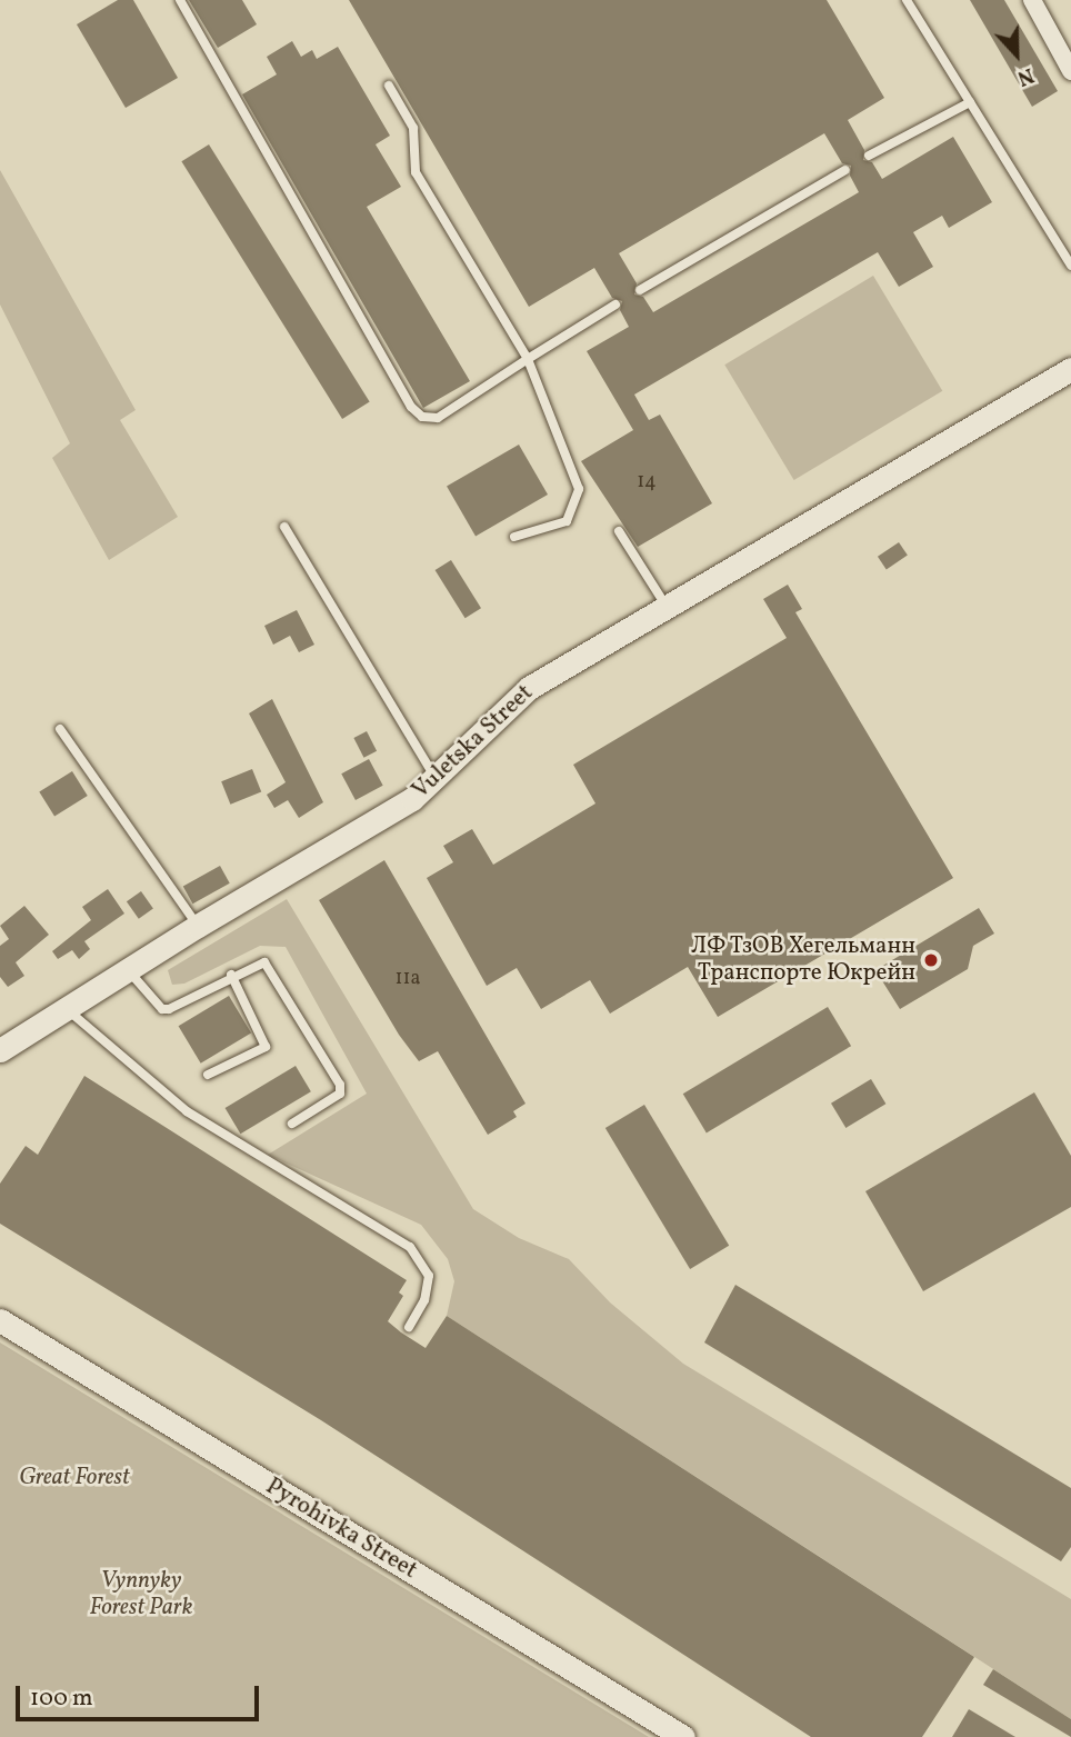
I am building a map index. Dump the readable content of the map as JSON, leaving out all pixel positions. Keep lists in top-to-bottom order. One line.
{"streets":{"street":["Vuletska Street","Pyrohivka Street"]},"parks":["Great Forest","Vynnyky Forest Park"],"places":["ЛФ ТзОВ Хегельманн Транспорте Юкрейн"],"house_numbers":["14","11а"],"scale_bar":"100 m","north":"bottom"}
